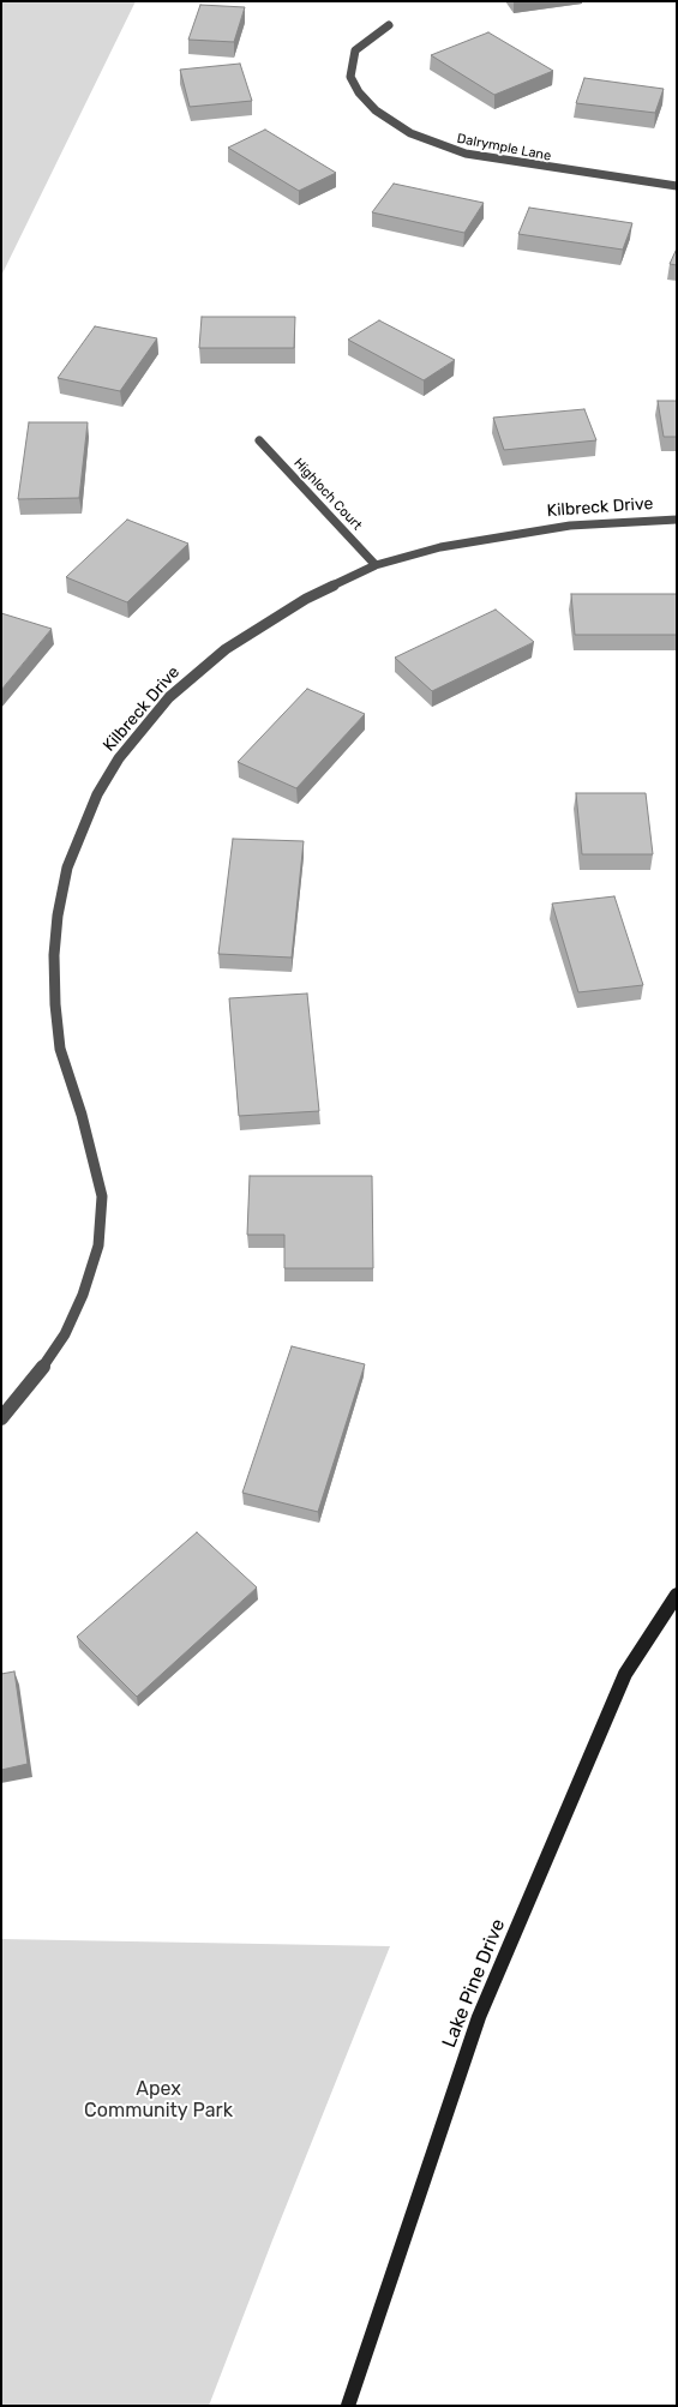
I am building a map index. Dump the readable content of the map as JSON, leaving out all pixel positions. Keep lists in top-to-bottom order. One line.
{"streets":{"main road":["Lake Pine Drive"],"street":["Dalrymple Lane","Highloch Court","Kilbreck Drive"]},"crossings":[["Highloch Court","Kilbreck Drive"]],"parks":["Apex Community Park"]}
